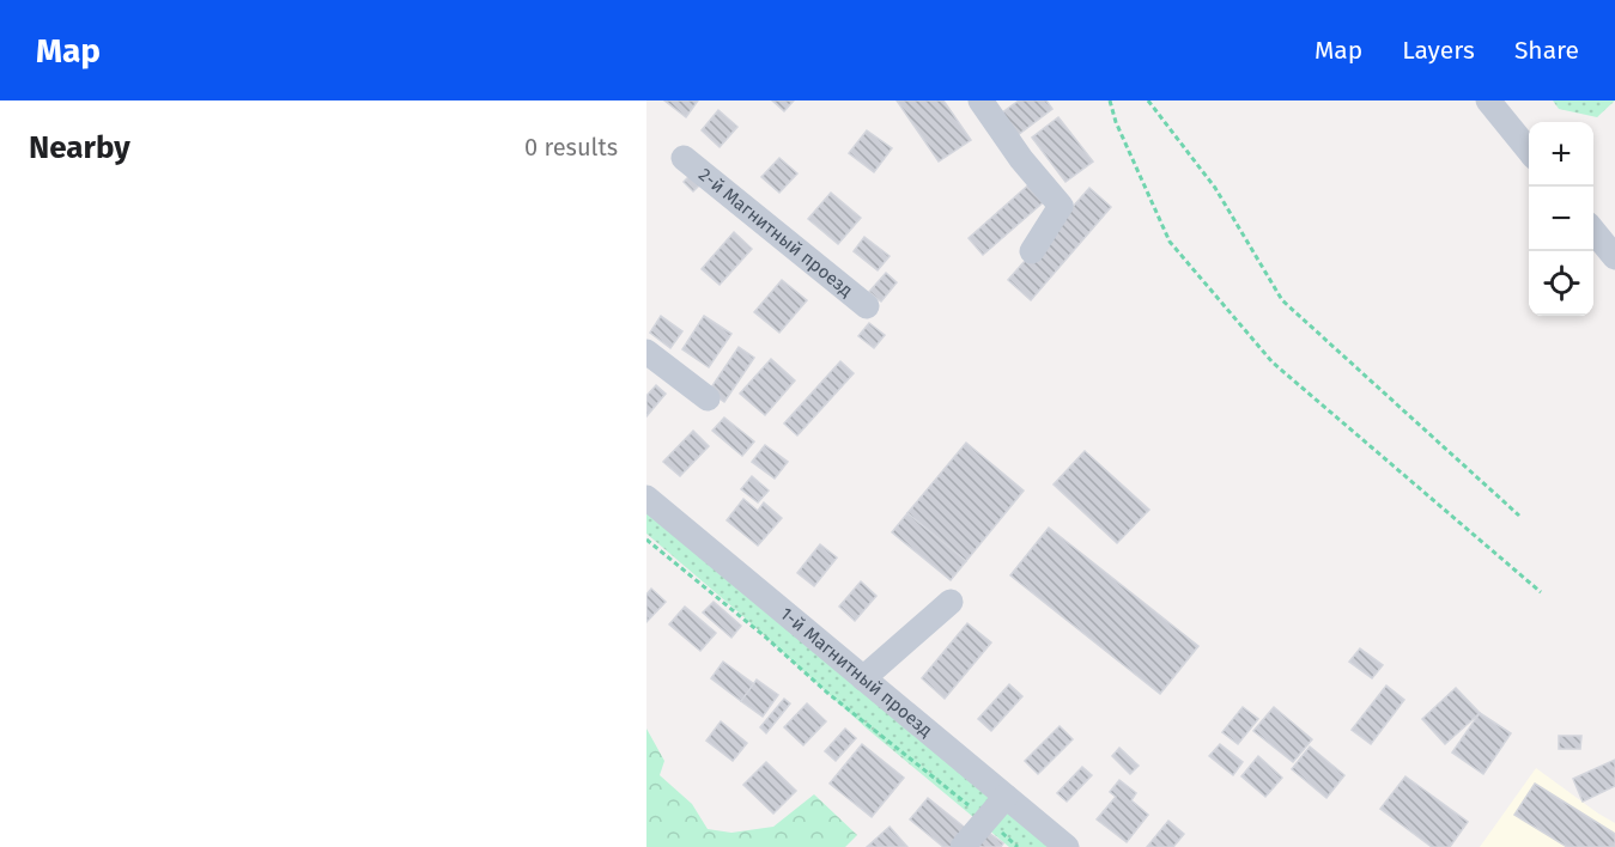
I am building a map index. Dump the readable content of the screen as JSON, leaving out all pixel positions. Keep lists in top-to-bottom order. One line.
{"streets":{"street":["2-й Магнитный проезд","1-й Магнитный проезд"]},"page":{"header":"Map","nav":["Map","Layers","Share"],"heading":["Nearby","0 results"],"map_buttons":["+","−"]}}
